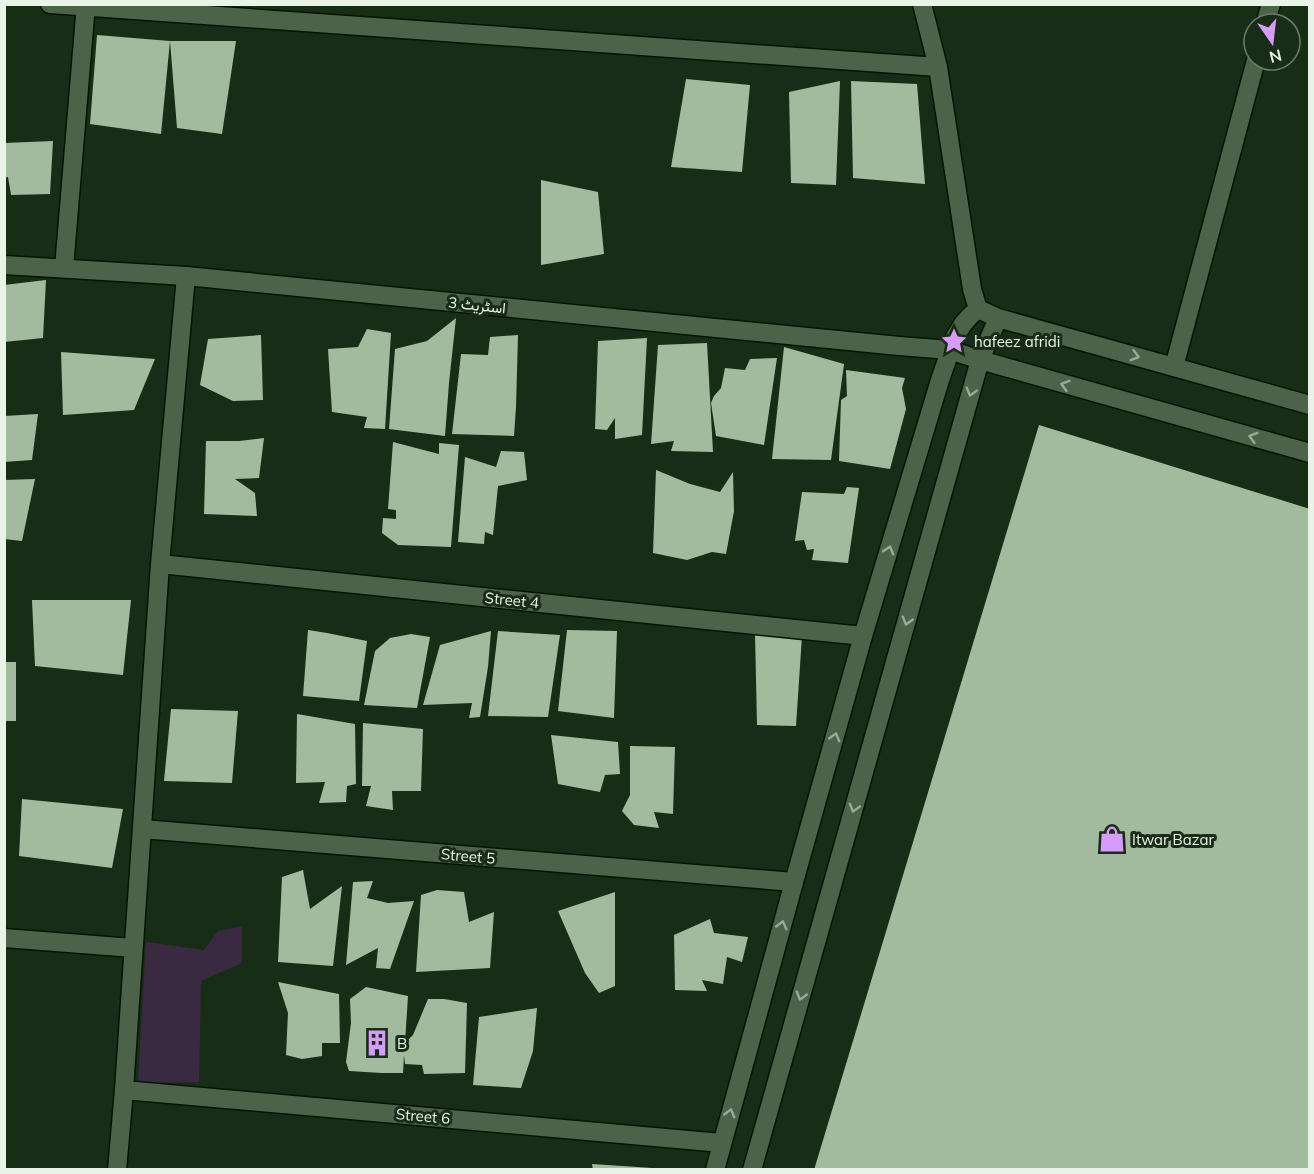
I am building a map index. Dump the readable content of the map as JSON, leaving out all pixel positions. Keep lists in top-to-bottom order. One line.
{"streets":{"street":["اسٹریٹ 3","Street 4","Street 5","Street 6"]},"places":{"place":["hafeez afridi"],"shop":["Itwar Bazar"],"building":["B"]},"north":"bottom"}
